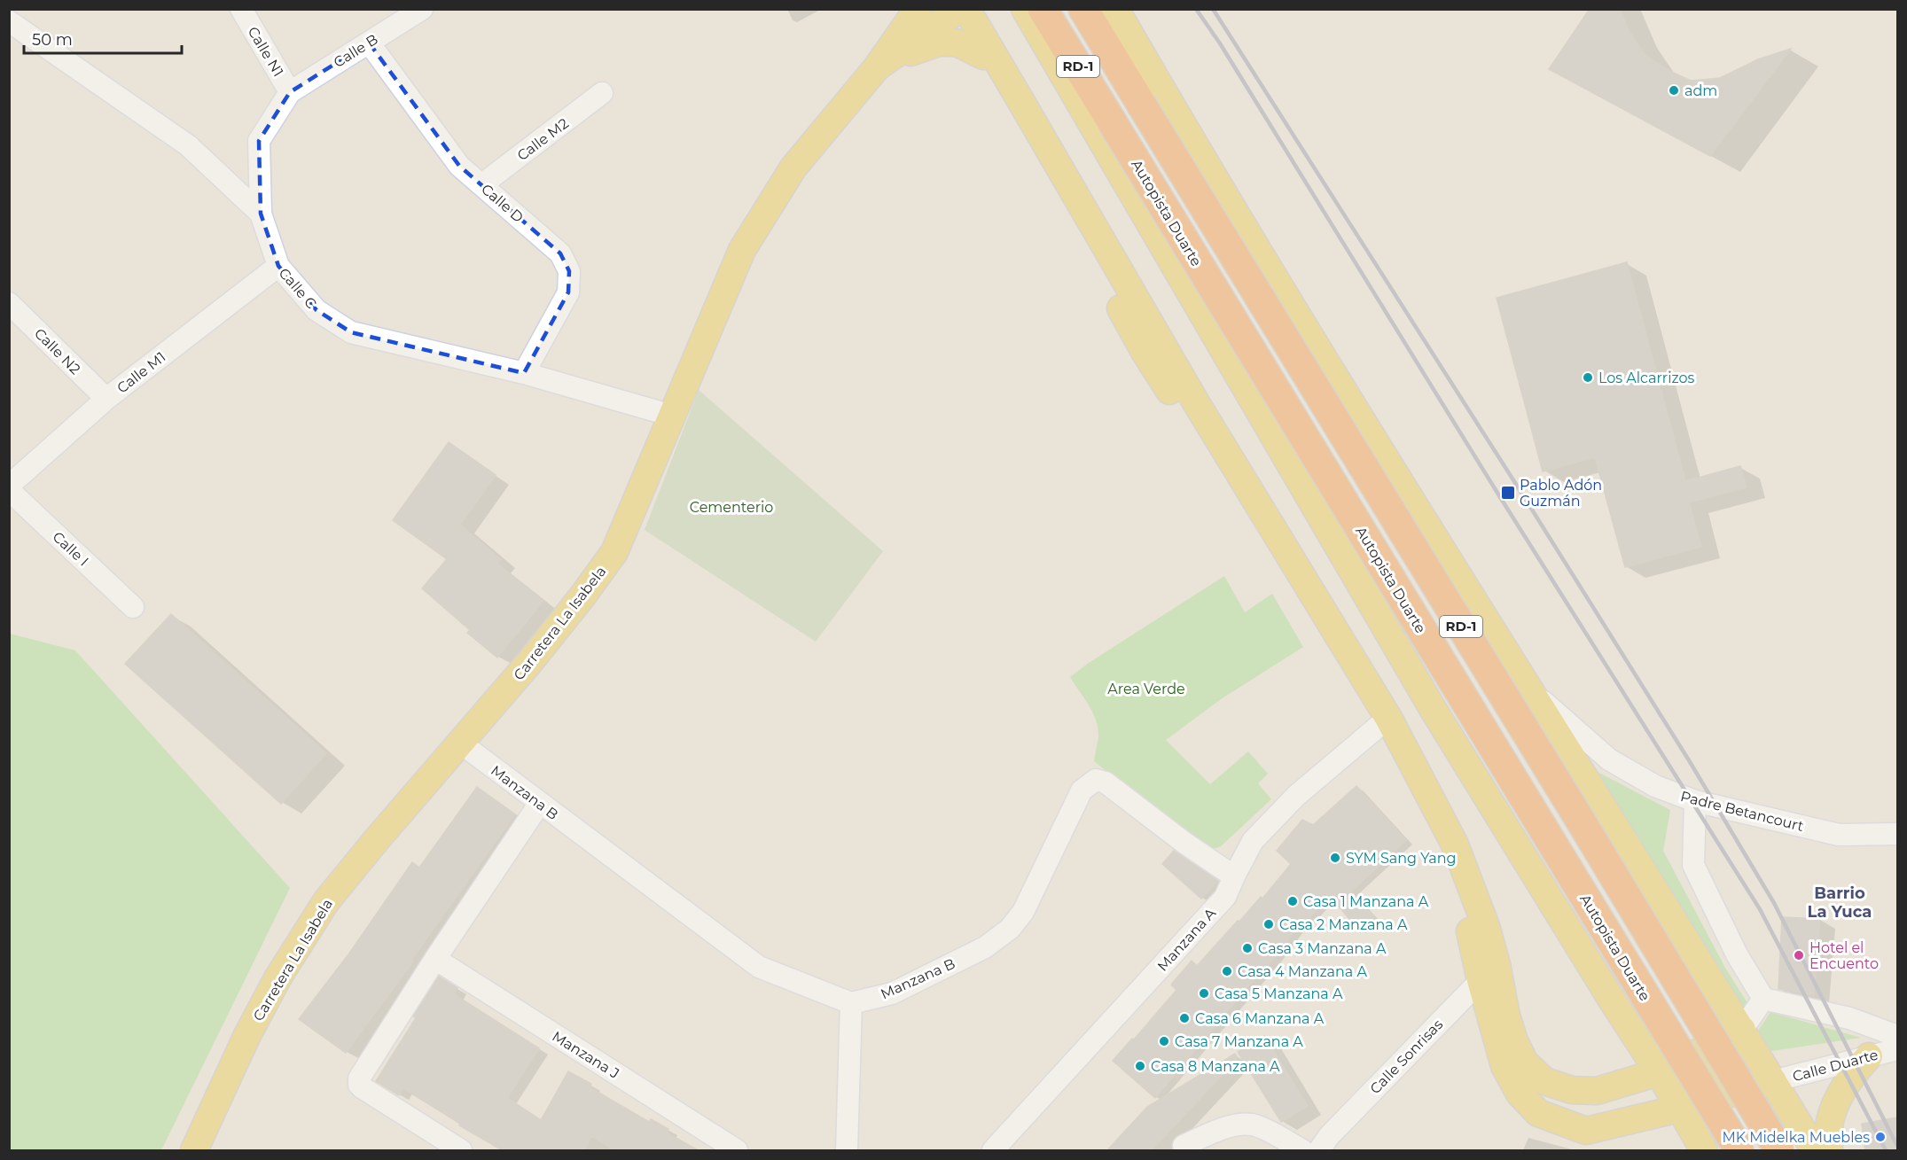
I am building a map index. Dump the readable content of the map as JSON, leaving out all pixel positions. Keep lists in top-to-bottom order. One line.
{"streets":{"highway":["RD-1","Autopista Duarte"],"main road":["Carretera La Isabela"],"street":["Calle B","Calle N1","Calle M2","Calle D","Calle C","Calle N2","Calle M1","Calle I","Manzana B","Padre Betancourt","Manzana A","Manzana J","Calle Sonrisas","Calle Duarte"]},"crossings":[["Calle B","Calle N1"],["Calle B","Calle D"],["Calle N1","Calle C"],["Calle M2","Calle D"],["Calle D","Calle C"],["Calle C","Calle M1"],["Calle C","Carretera La Isabela"],["Calle N2","Calle M1"],["Calle M1","Calle I"],["Carretera La Isabela","Manzana B"],["Manzana B","Manzana A"]],"districts":["Barrio La Yuca"],"parks":["Cementerio","Area Verde"],"places":{"other":["adm","Los Alcarrizos","SYM Sang Yang","Casa 1 Manzana A","Casa 2 Manzana A","Casa 3 Manzana A","Hotel el Encuento","Casa 4 Manzana A","Casa 5 Manzana A","Casa 6 Manzana A","Casa 7 Manzana A","Casa 8 Manzana A","MK Midelka Muebles"],"transit":["Pablo Adón Guzmán"]},"scale_bar":"50 m"}
